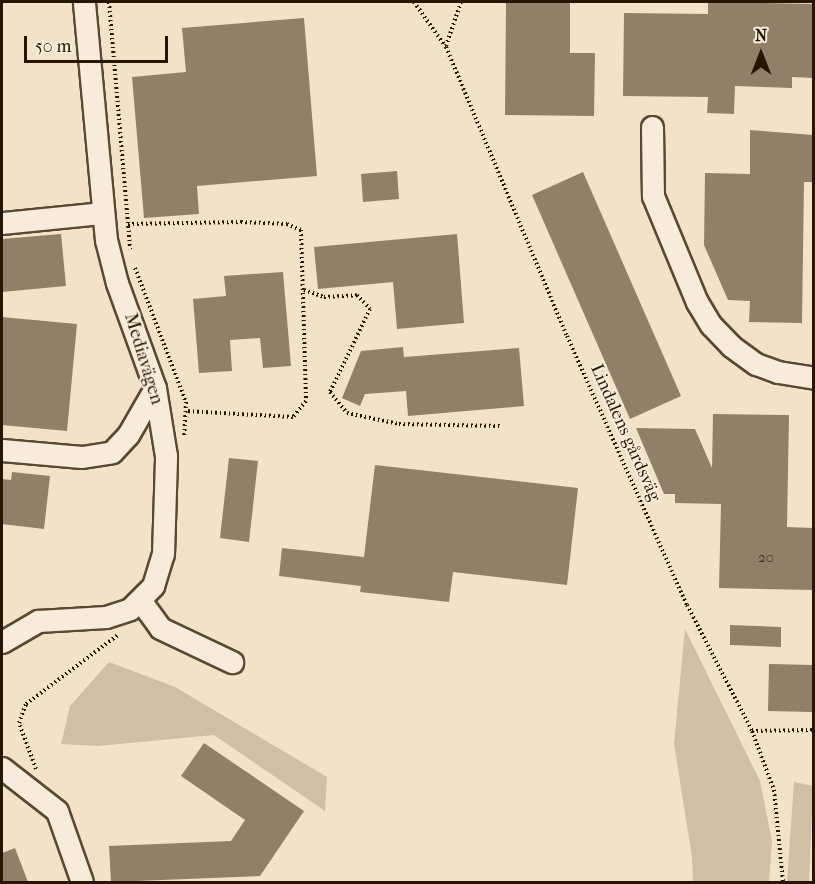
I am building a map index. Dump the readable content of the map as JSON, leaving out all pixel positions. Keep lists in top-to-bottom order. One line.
{"streets":{"street":["Mediavägen"],"path":["Lindalens gårdsväg"]},"house_numbers":["20"],"scale_bar":"50 m","north":"top"}
